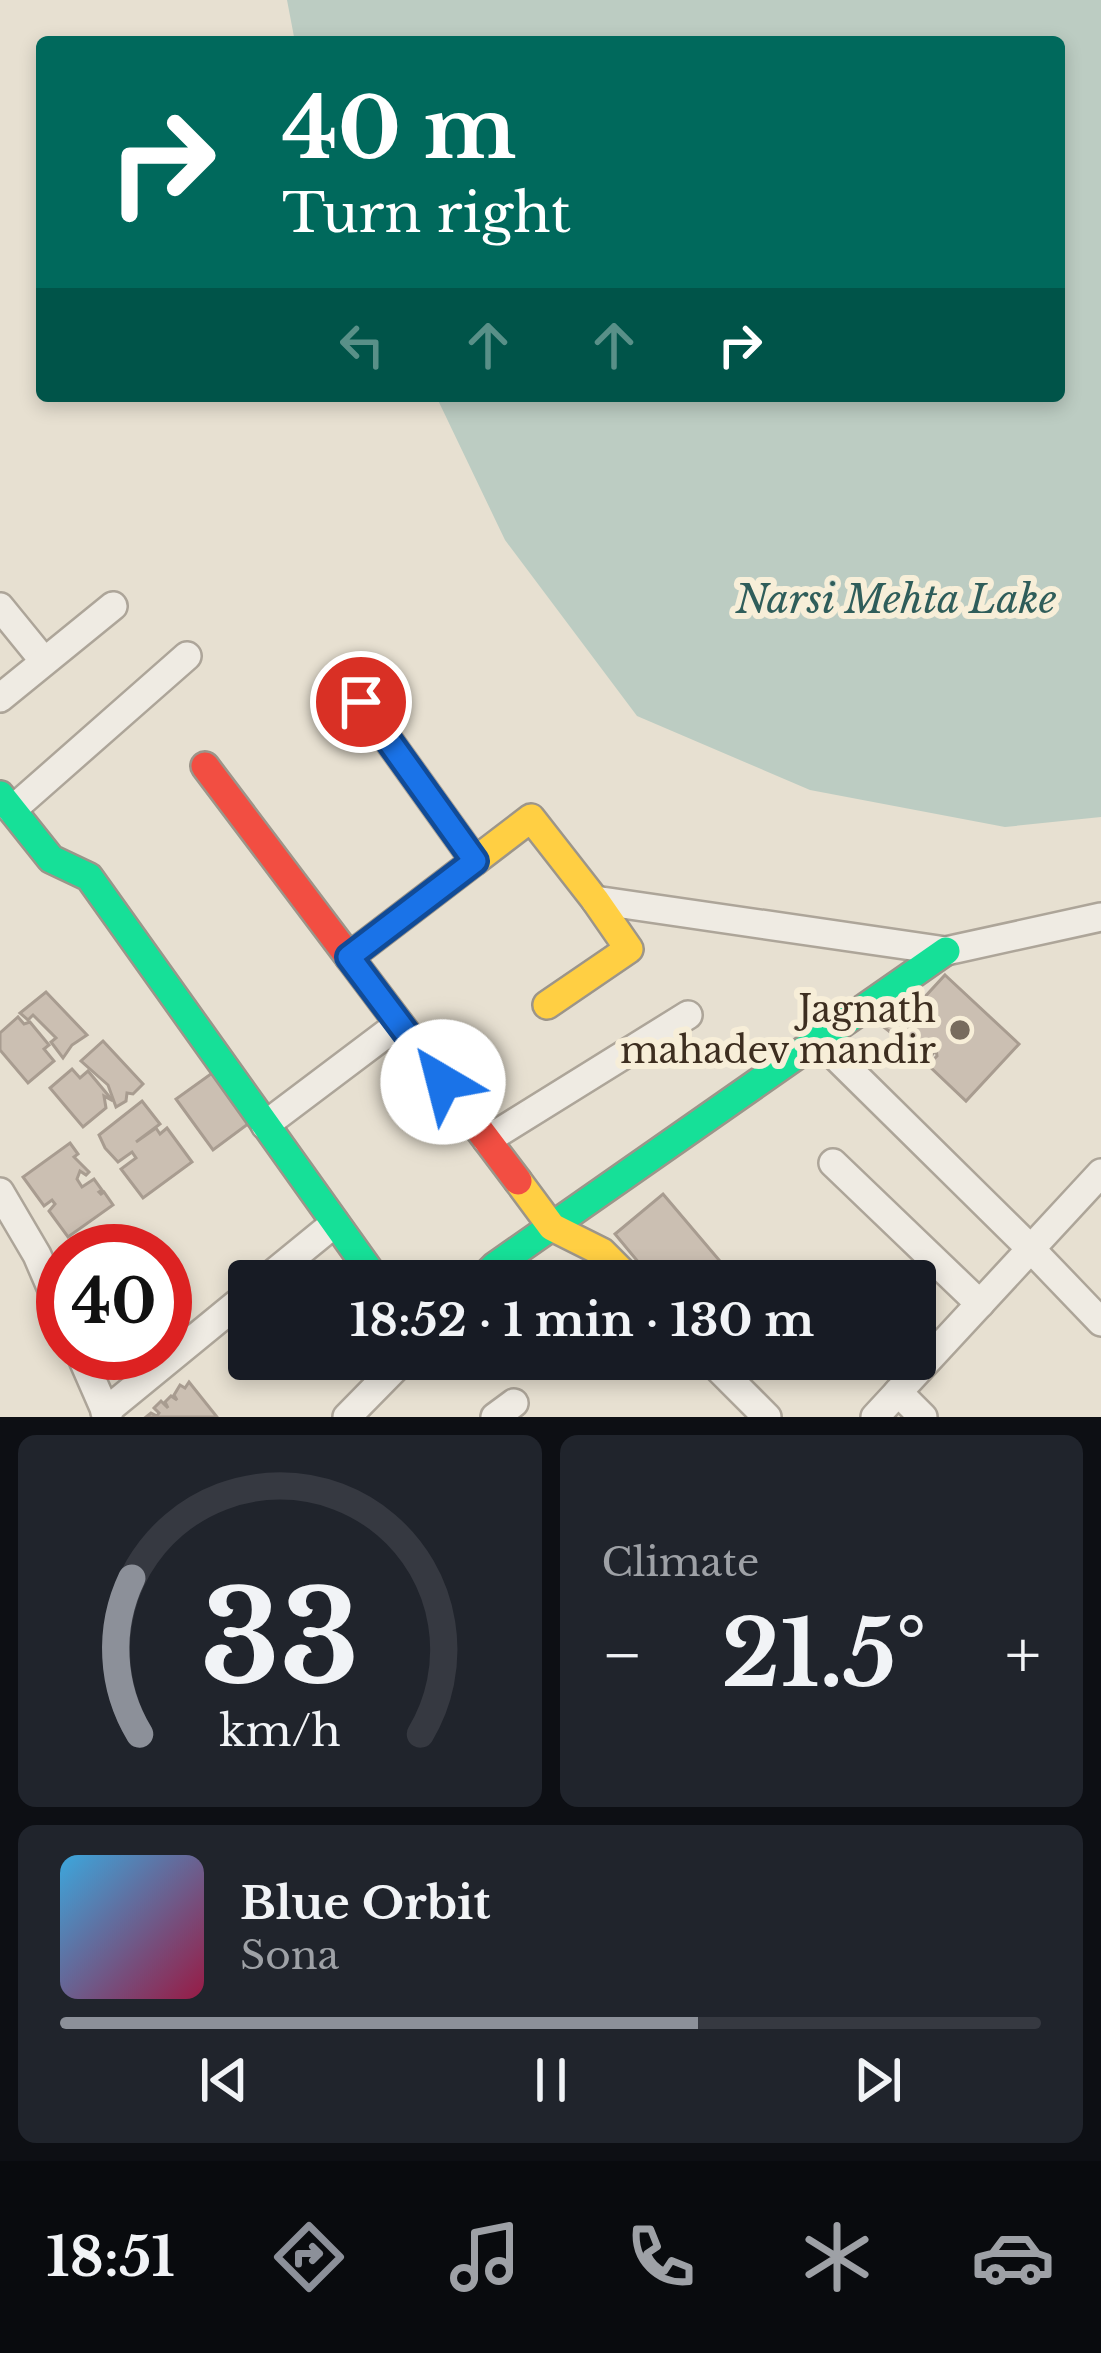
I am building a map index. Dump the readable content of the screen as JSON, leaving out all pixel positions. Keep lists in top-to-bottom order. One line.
{"water":["Narsi Mehta Lake"],"places":["Jagnath mahadev mandir"],"page":{"turn":["40 m","Turn right"],"limit":"40","trip":"18:52 · 1 min · 130 m","tile":"Climate","heat":["−","21.5°","+"],"song":["Blue Orbit","Sona"],"tabs":"18:51","gauge":["33","km/h"]}}
